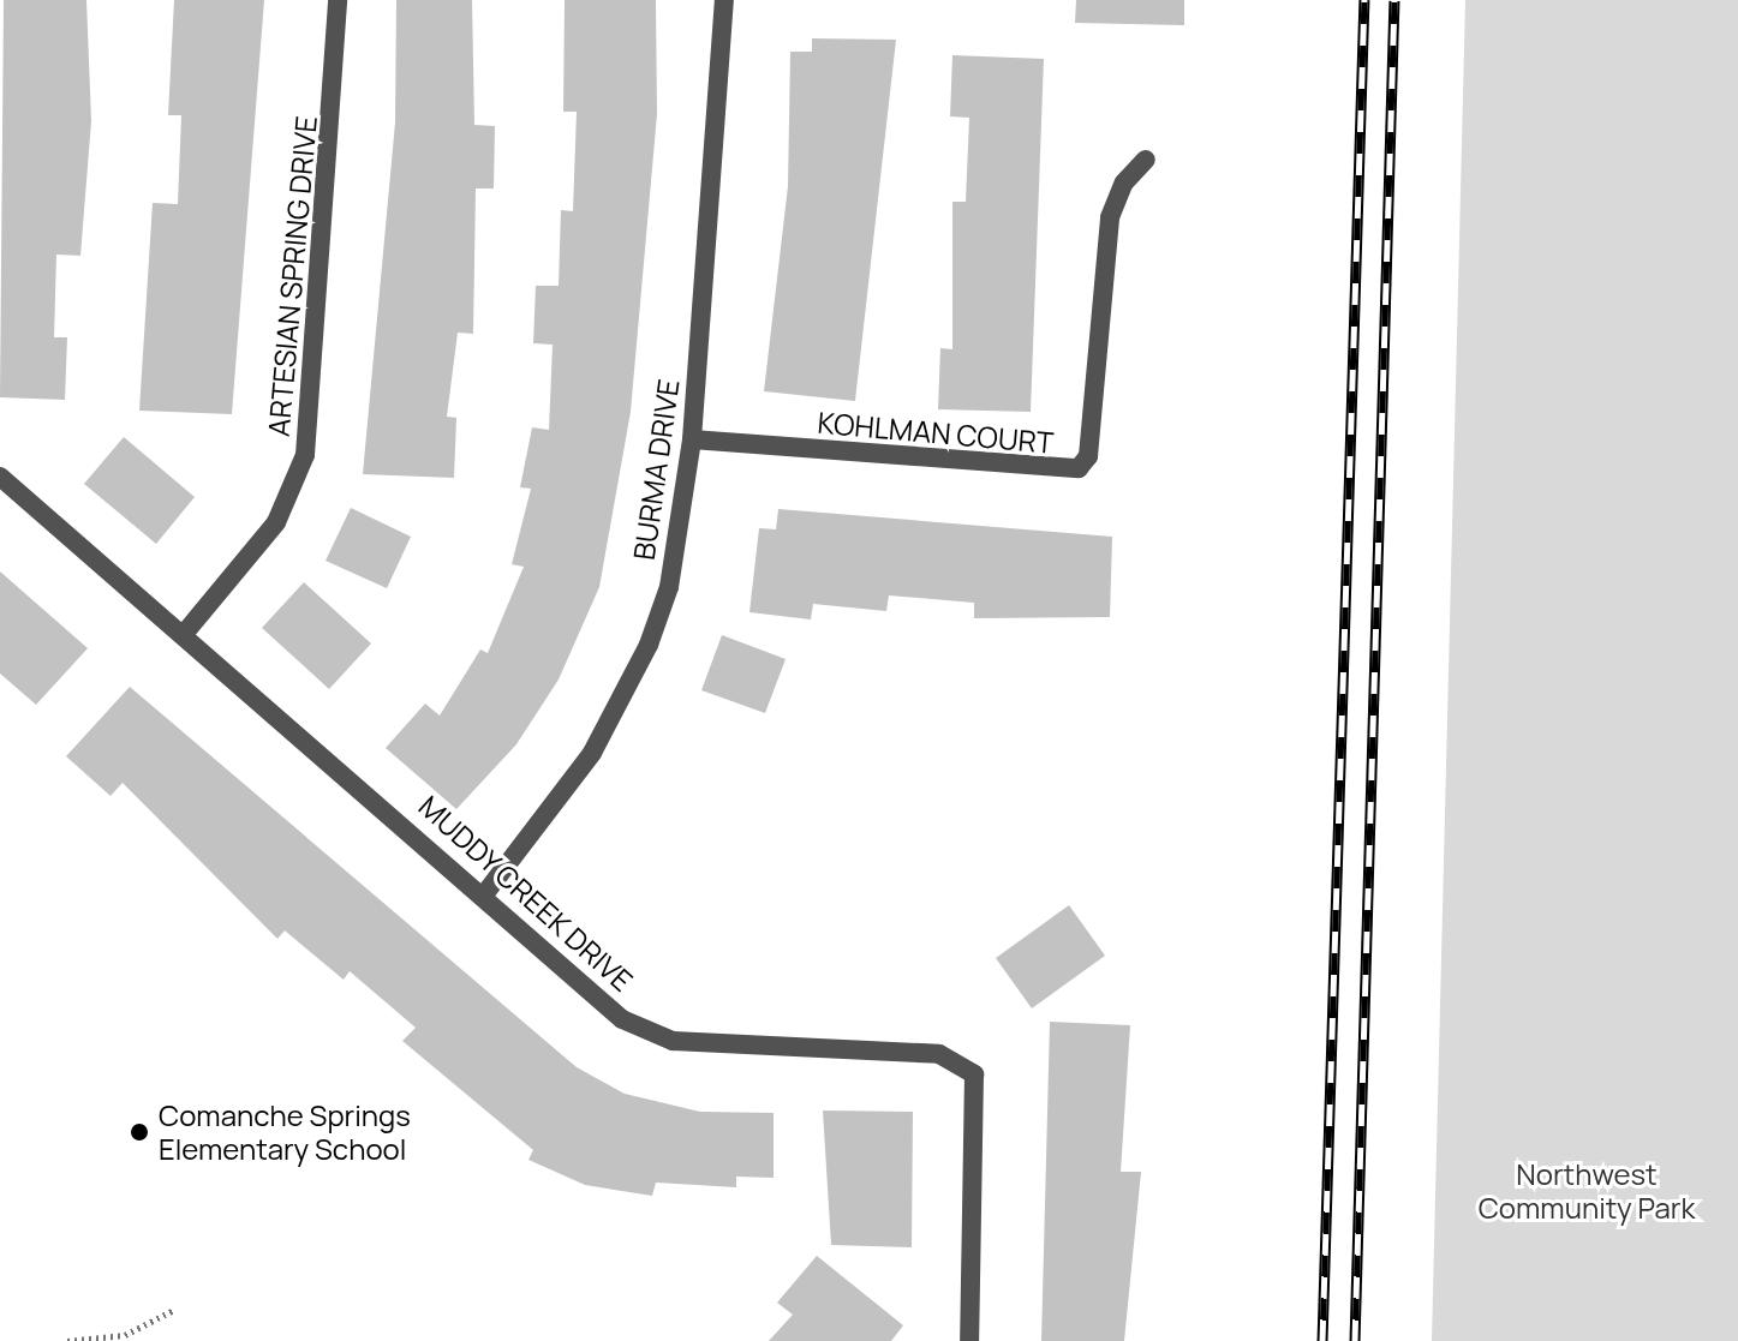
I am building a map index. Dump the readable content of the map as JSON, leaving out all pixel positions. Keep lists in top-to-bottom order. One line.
{"streets":{"street":["ARTESIAN SPRING DRIVE","KOHLMAN COURT","BURMA DRIVE","MUDDY CREEK DRIVE"]},"crossings":[["ARTESIAN SPRING DRIVE","MUDDY CREEK DRIVE"],["KOHLMAN COURT","BURMA DRIVE"],["BURMA DRIVE","MUDDY CREEK DRIVE"]],"parks":["Northwest Community Park"],"places":["Comanche Springs Elementary School"]}
